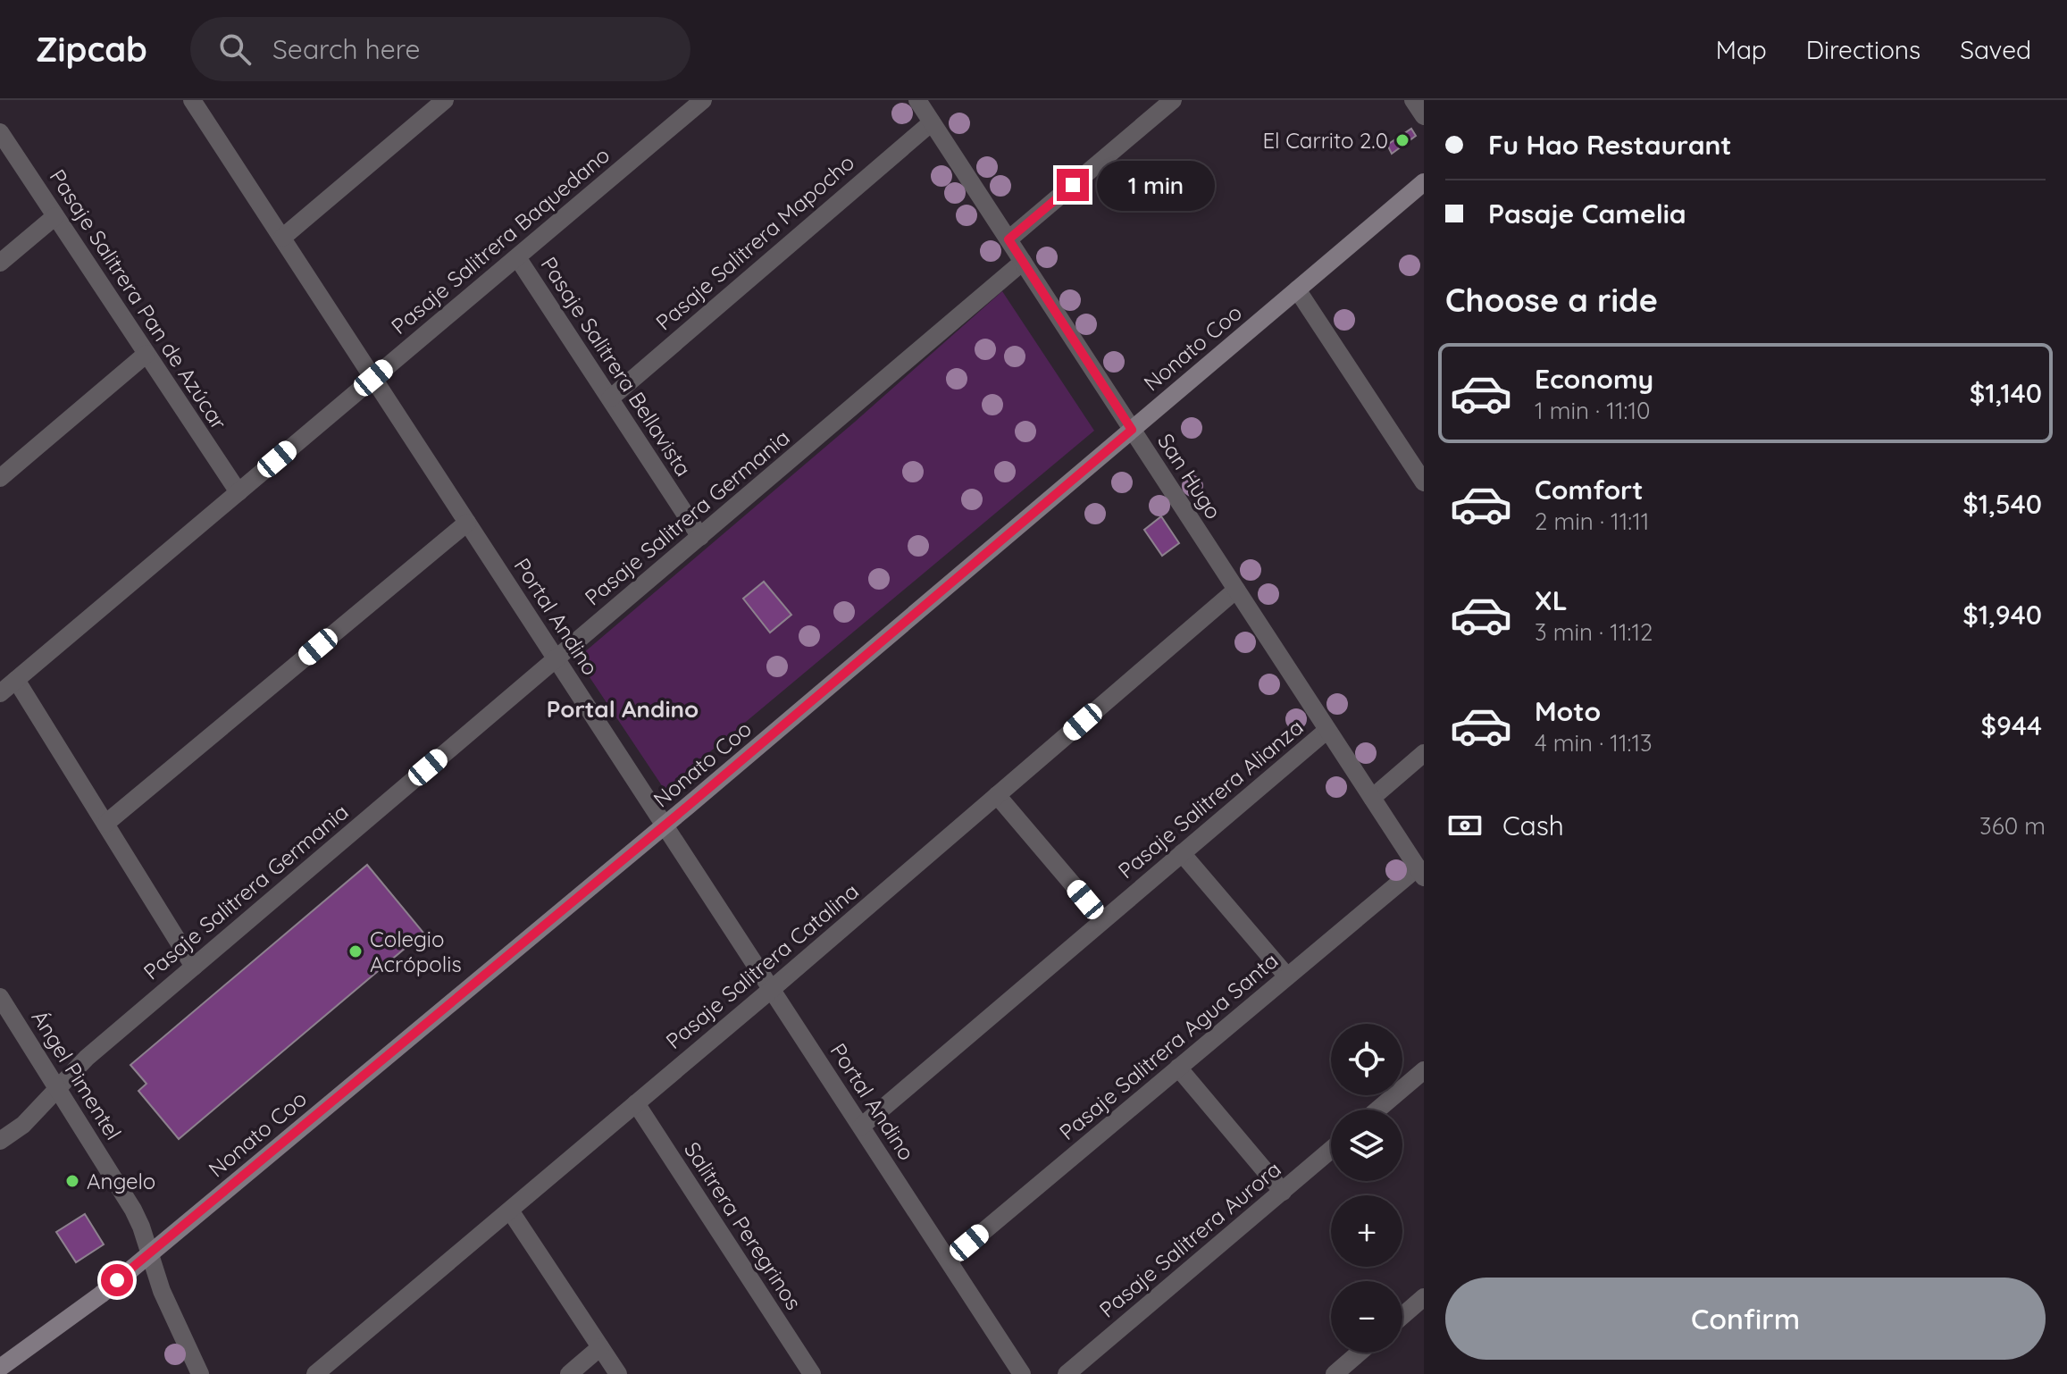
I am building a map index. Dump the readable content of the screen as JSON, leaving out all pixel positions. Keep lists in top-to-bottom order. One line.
{"streets":{"main road":["Nonato Coo"],"street":["Pasaje Salitrera Baquedano","Pasaje Salitrera Mapocho","Pasaje Salitrera Pan de Azúcar","Pasaje Salitrera Bellavista","San Hugo","Pasaje Salitrera Germania","Portal Andino","Pasaje Salitrera Alianza","Pasaje Salitrera Catalina","Pasaje Salitrera Agua Santa","Ángel Pimentel","Salitrera Peregrinos","Pasaje Salitrera Aurora"]},"crossings":[["Pasaje Salitrera Baquedano","Pasaje Salitrera Pan de Azúcar"],["Pasaje Salitrera Baquedano","Pasaje Salitrera Bellavista"],["Pasaje Salitrera Baquedano","Portal Andino"],["Pasaje Salitrera Mapocho","Pasaje Salitrera Bellavista"],["Pasaje Salitrera Mapocho","San Hugo"],["Nonato Coo","San Hugo"],["Nonato Coo","Portal Andino"],["Nonato Coo","Ángel Pimentel"],["Pasaje Salitrera Bellavista","Pasaje Salitrera Germania"],["San Hugo","Pasaje Salitrera Germania"],["San Hugo","Pasaje Salitrera Alianza"],["San Hugo","Pasaje Salitrera Catalina"],["San Hugo","Pasaje Salitrera Agua Santa"],["Pasaje Salitrera Germania","Portal Andino"],["Pasaje Salitrera Germania","Ángel Pimentel"],["Portal Andino","Pasaje Salitrera Alianza"],["Portal Andino","Pasaje Salitrera Catalina"],["Portal Andino","Pasaje Salitrera Agua Santa"],["Pasaje Salitrera Catalina","Salitrera Peregrinos"]],"districts":["Portal Andino"],"places":["El Carrito 2.0","Colegio Acrópolis","Angelo"],"page":{"header":"Zipcab","search":"Search here","nav":["Map","Directions","Saved"],"banner":["Fu Hao Restaurant","Pasaje Camelia"],"bubble":"1 min","heading":"Choose a ride","list":[{"name":"Economy","note":"1 min · 11:10","value":"$1,140"},{"name":"Comfort","note":"2 min · 11:11","value":"$1,540"},{"name":"XL","note":"3 min · 11:12","value":"$1,940"},{"name":"Moto","note":"4 min · 11:13","value":"$944"}],"pay":["Cash","360 m"],"map_buttons":["+","−"],"buttons":"Confirm"}}
